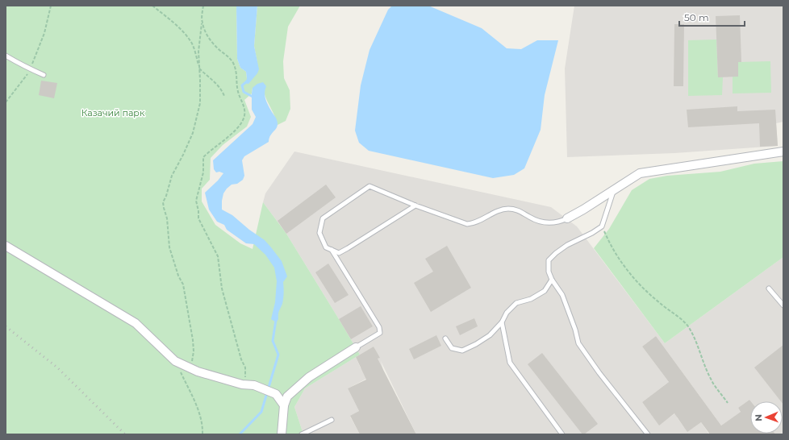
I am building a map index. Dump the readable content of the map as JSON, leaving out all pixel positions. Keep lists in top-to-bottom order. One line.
{"parks":["Казачий парк"],"scale_bar":"50 m","north":"left"}
